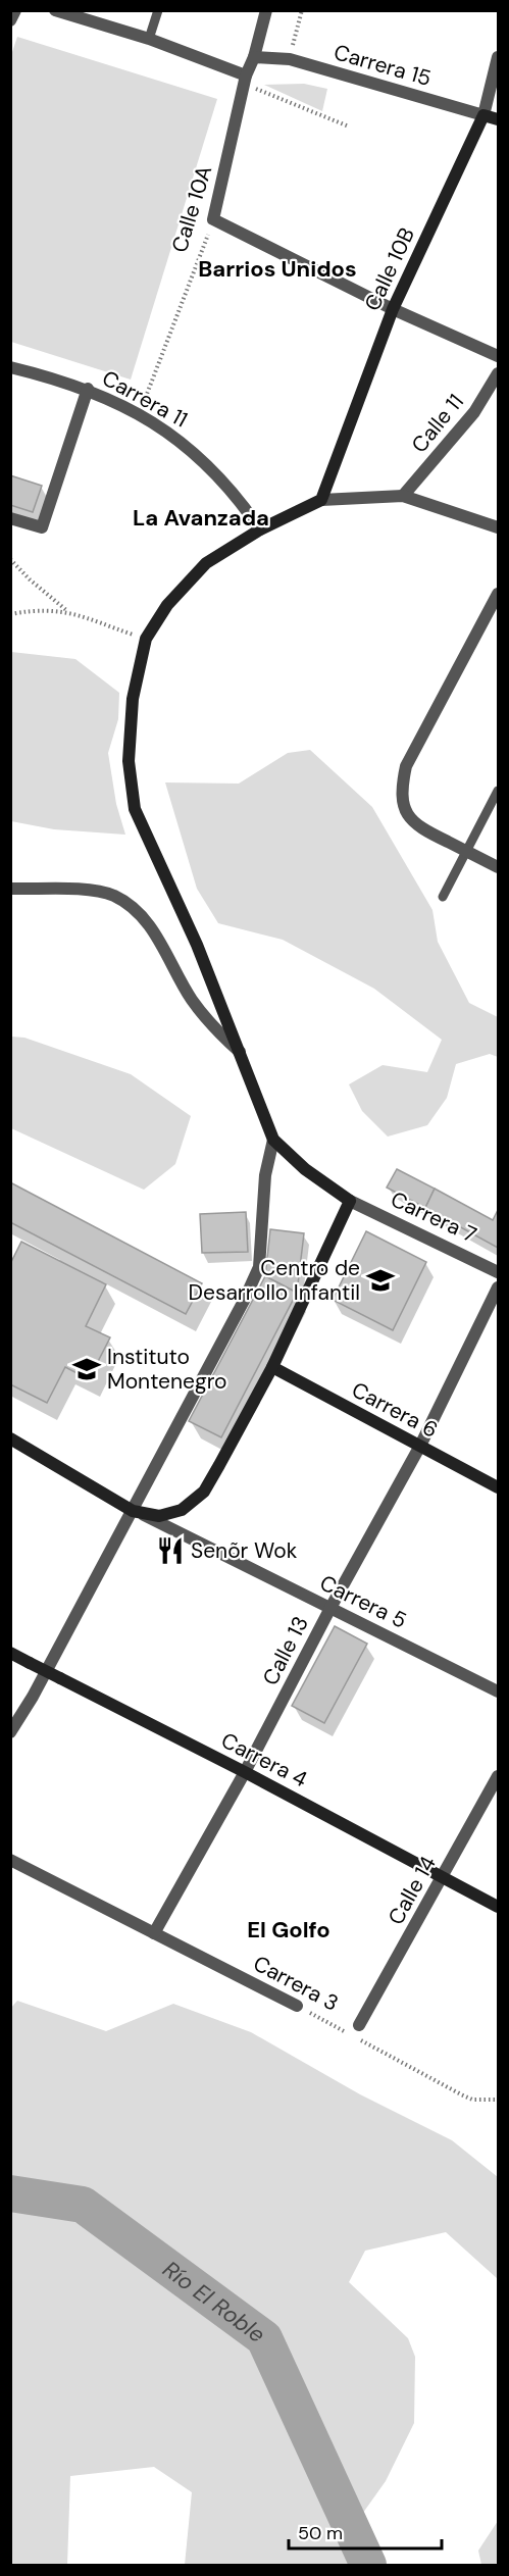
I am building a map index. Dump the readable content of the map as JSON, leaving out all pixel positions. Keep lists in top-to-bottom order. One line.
{"streets":{"main road":["Carrera 15","Calle 10B","Carrera 6","Carrera 5","Carrera 4"],"street":["Calle 10A","Carrera 11","Calle 11","Carrera 7","Calle 13","Calle 14","Carrera 3"]},"crossings":[["Carrera 15","Calle 10A"],["Carrera 15","Calle 10B"],["Calle 10A","Carrera 11"],["Carrera 6","Calle 13"],["Carrera 5","Calle 13"],["Calle 13","Carrera 4"],["Calle 13","Carrera 3"],["Carrera 4","Calle 14"]],"districts":["Barrios Unidos","La Avanzada","El Golfo"],"water":["Río El Roble"],"places":{"school or university":["Centro de Desarrollo Infantil","Instituto Montenegro"],"restaurant":["Senõr Wok"]},"scale_bar":"50 m"}
